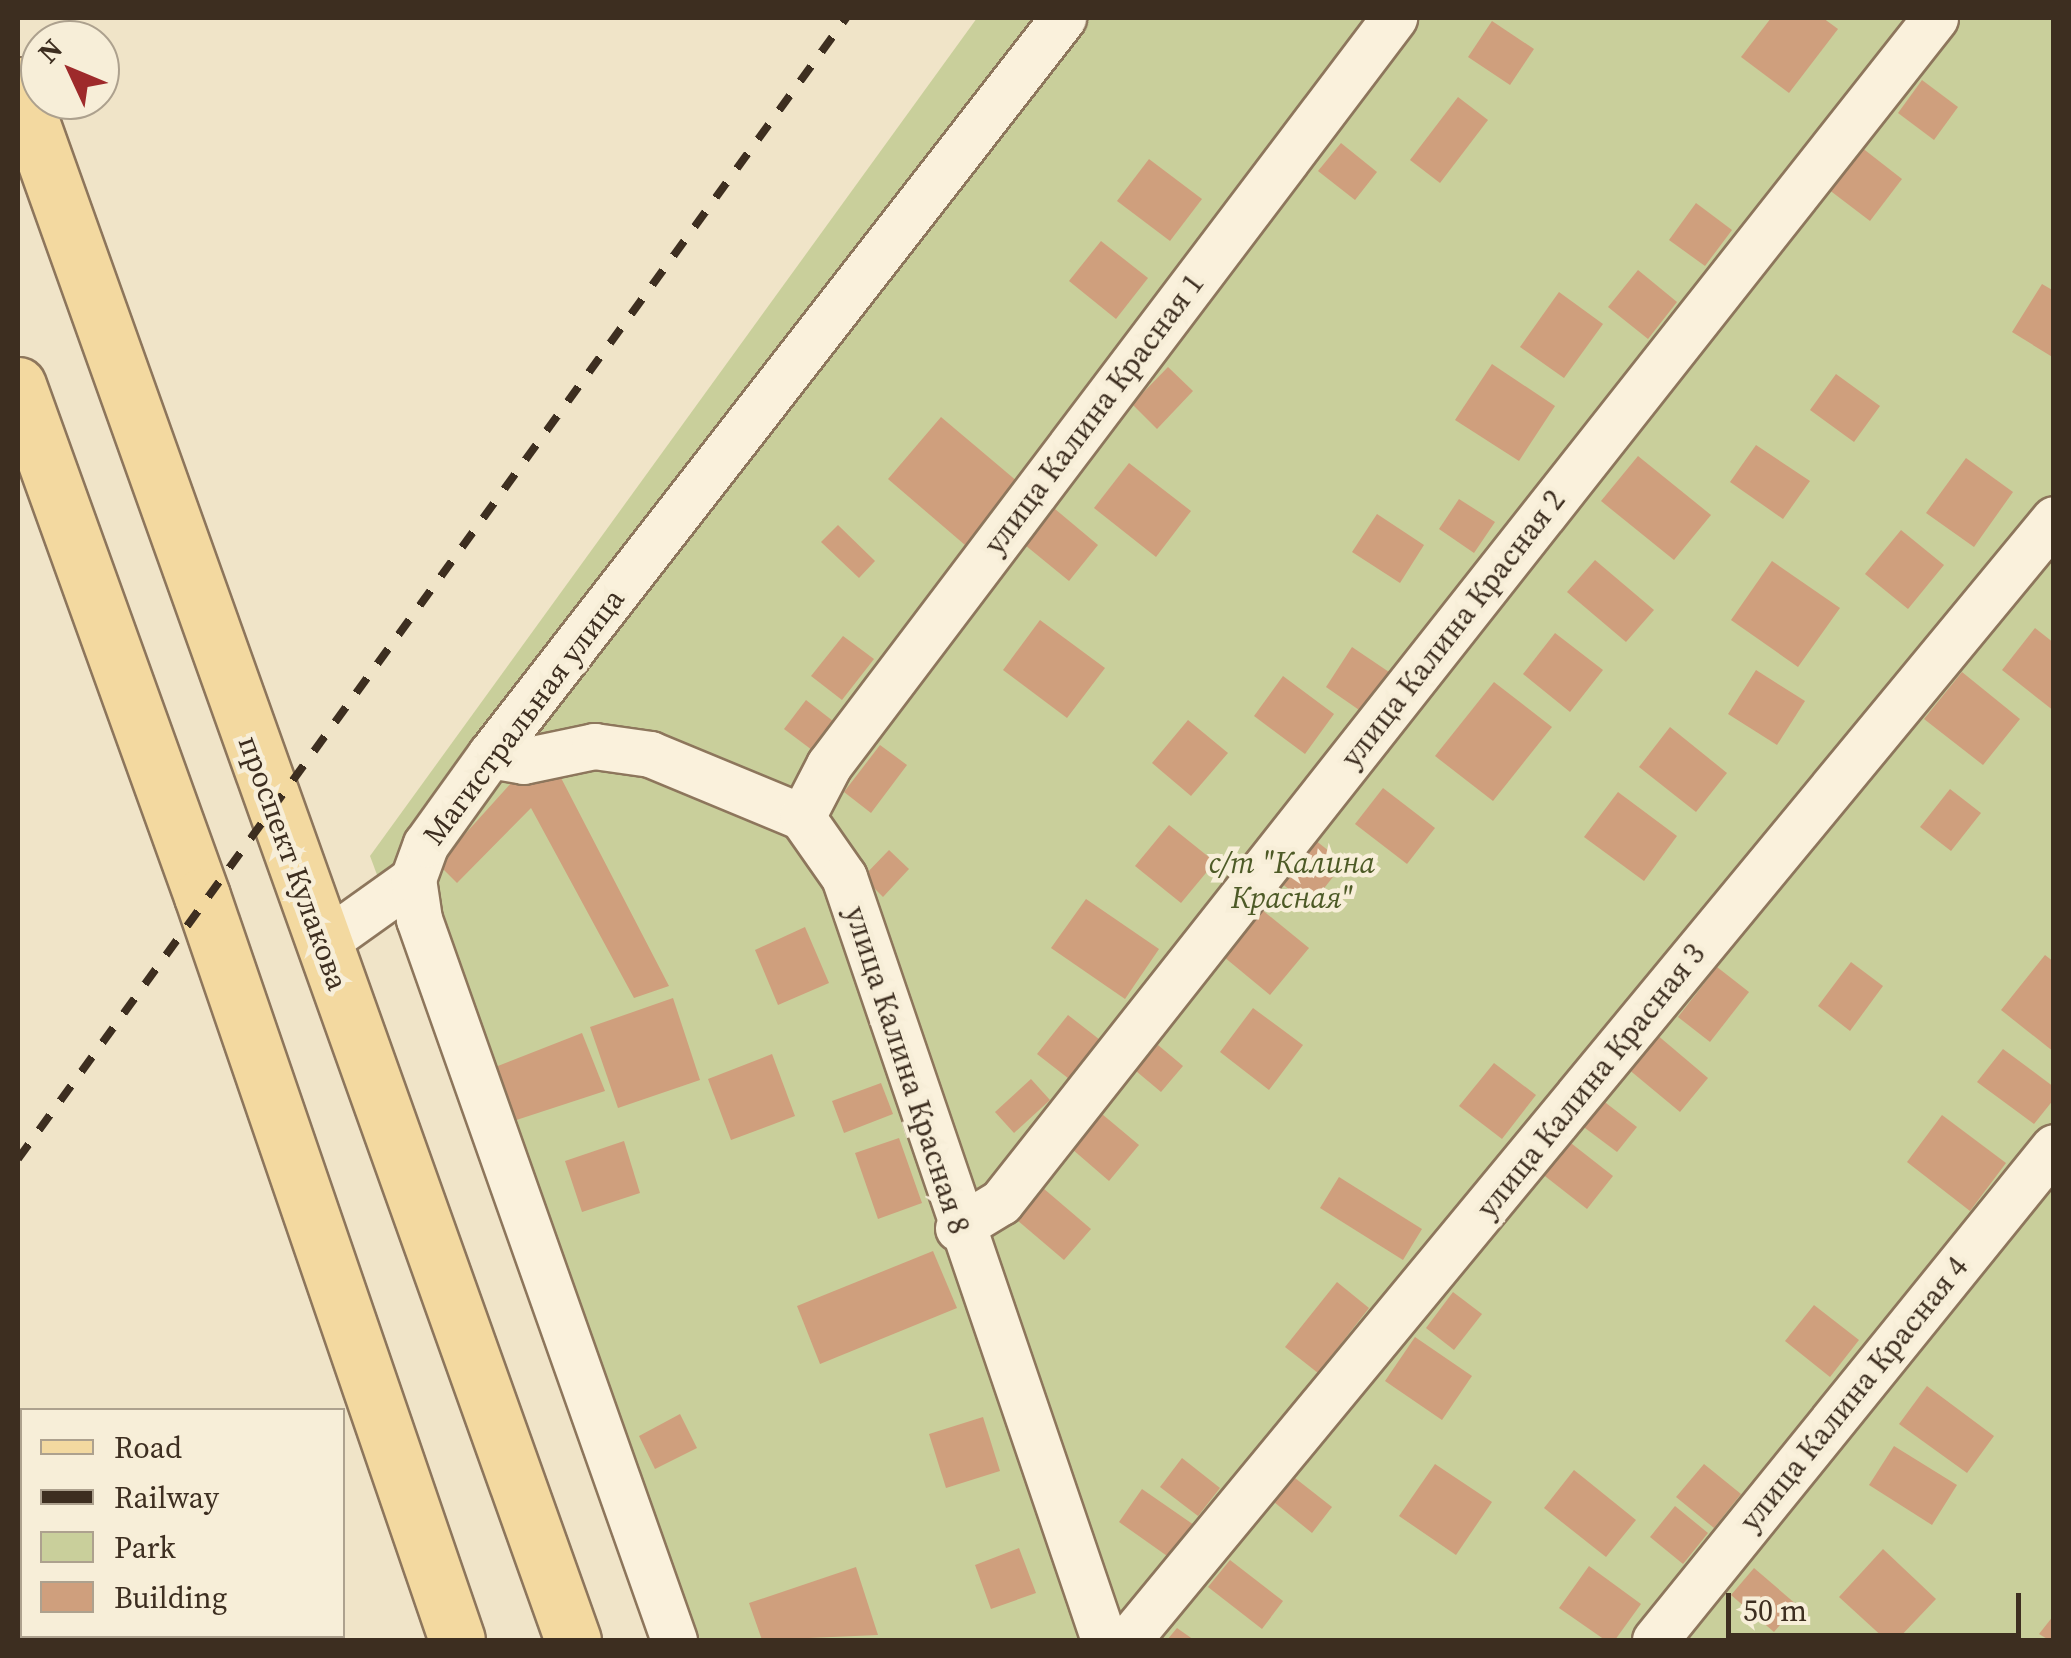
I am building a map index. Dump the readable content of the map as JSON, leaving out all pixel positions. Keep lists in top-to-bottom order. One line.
{"streets":{"main road":["проспект Кулакова"],"street":["улица Калина Красная 1","улица Калина Красная 2","Магистральная улица","улица Калина Красная 8","улица Калина Красная 3","улица Калина Красная 4"]},"crossings":[["улица Калина Красная 1","улица Калина Красная 8"],["улица Калина Красная 2","улица Калина Красная 8"]],"parks":["с/т \"Калина Красная\""],"legend":["Road","Railway","Park","Building"],"scale_bar":"50 m","north":"top left"}
